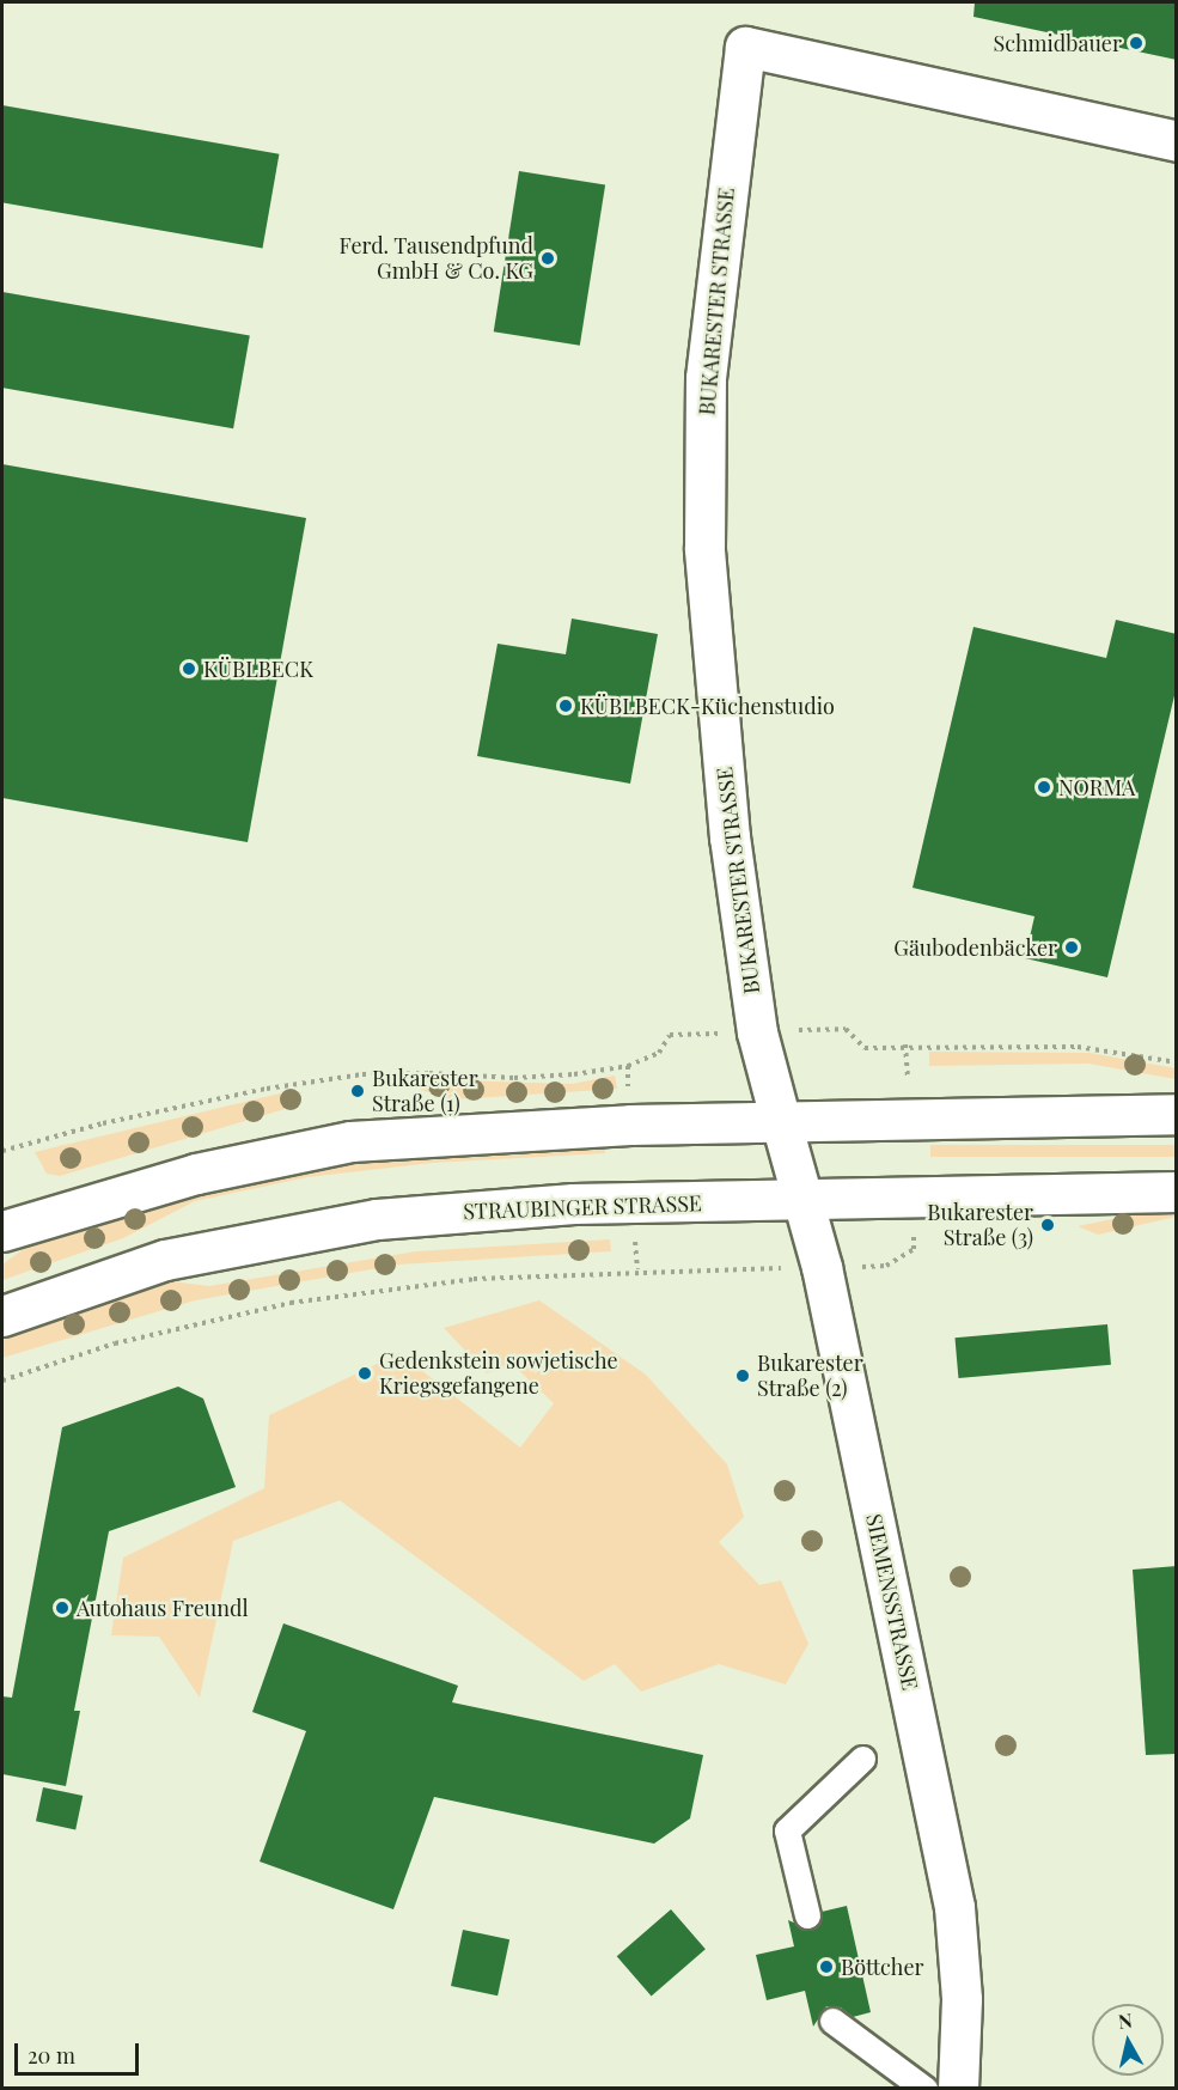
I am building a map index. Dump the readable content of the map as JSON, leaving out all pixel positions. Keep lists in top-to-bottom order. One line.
{"streets":{"street":["BUKARESTER STRASSE","STRAUBINGER STRASSE","SIEMENSSTRASSE"]},"crossings":[["BUKARESTER STRASSE","SIEMENSSTRASSE"],["STRAUBINGER STRASSE","SIEMENSSTRASSE"]],"places":["Schmidbauer","Ferd. Tausendpfund GmbH & Co. KG","KÜBLBECK","KÜBLBECK-Küchenstudio","NORMA","Gäubodenbäcker","Bukarester Straße (1)","Bukarester Straße (3)","Gedenkstein sowjetische Kriegsgefangene","Bukarester Straße (2)","Autohaus Freundl","Böttcher"],"scale_bar":"20 m","north":"top"}
